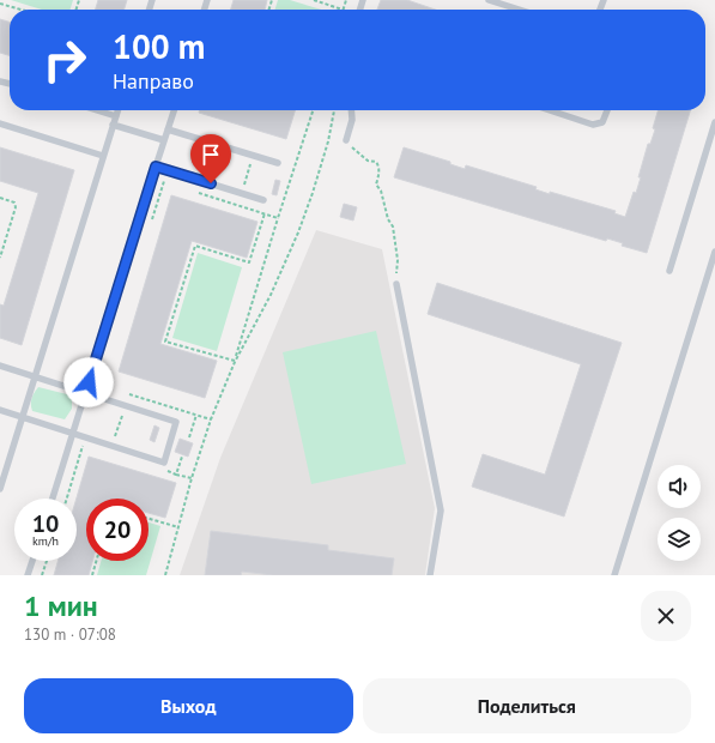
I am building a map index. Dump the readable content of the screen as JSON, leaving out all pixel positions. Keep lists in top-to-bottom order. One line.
{"page":{"turn":["100 m","Направо"],"speed":"10 km/h","limit":"20","heading":["1 мин","130 m · 07:08"],"buttons":["Выход","Поделиться"]}}
